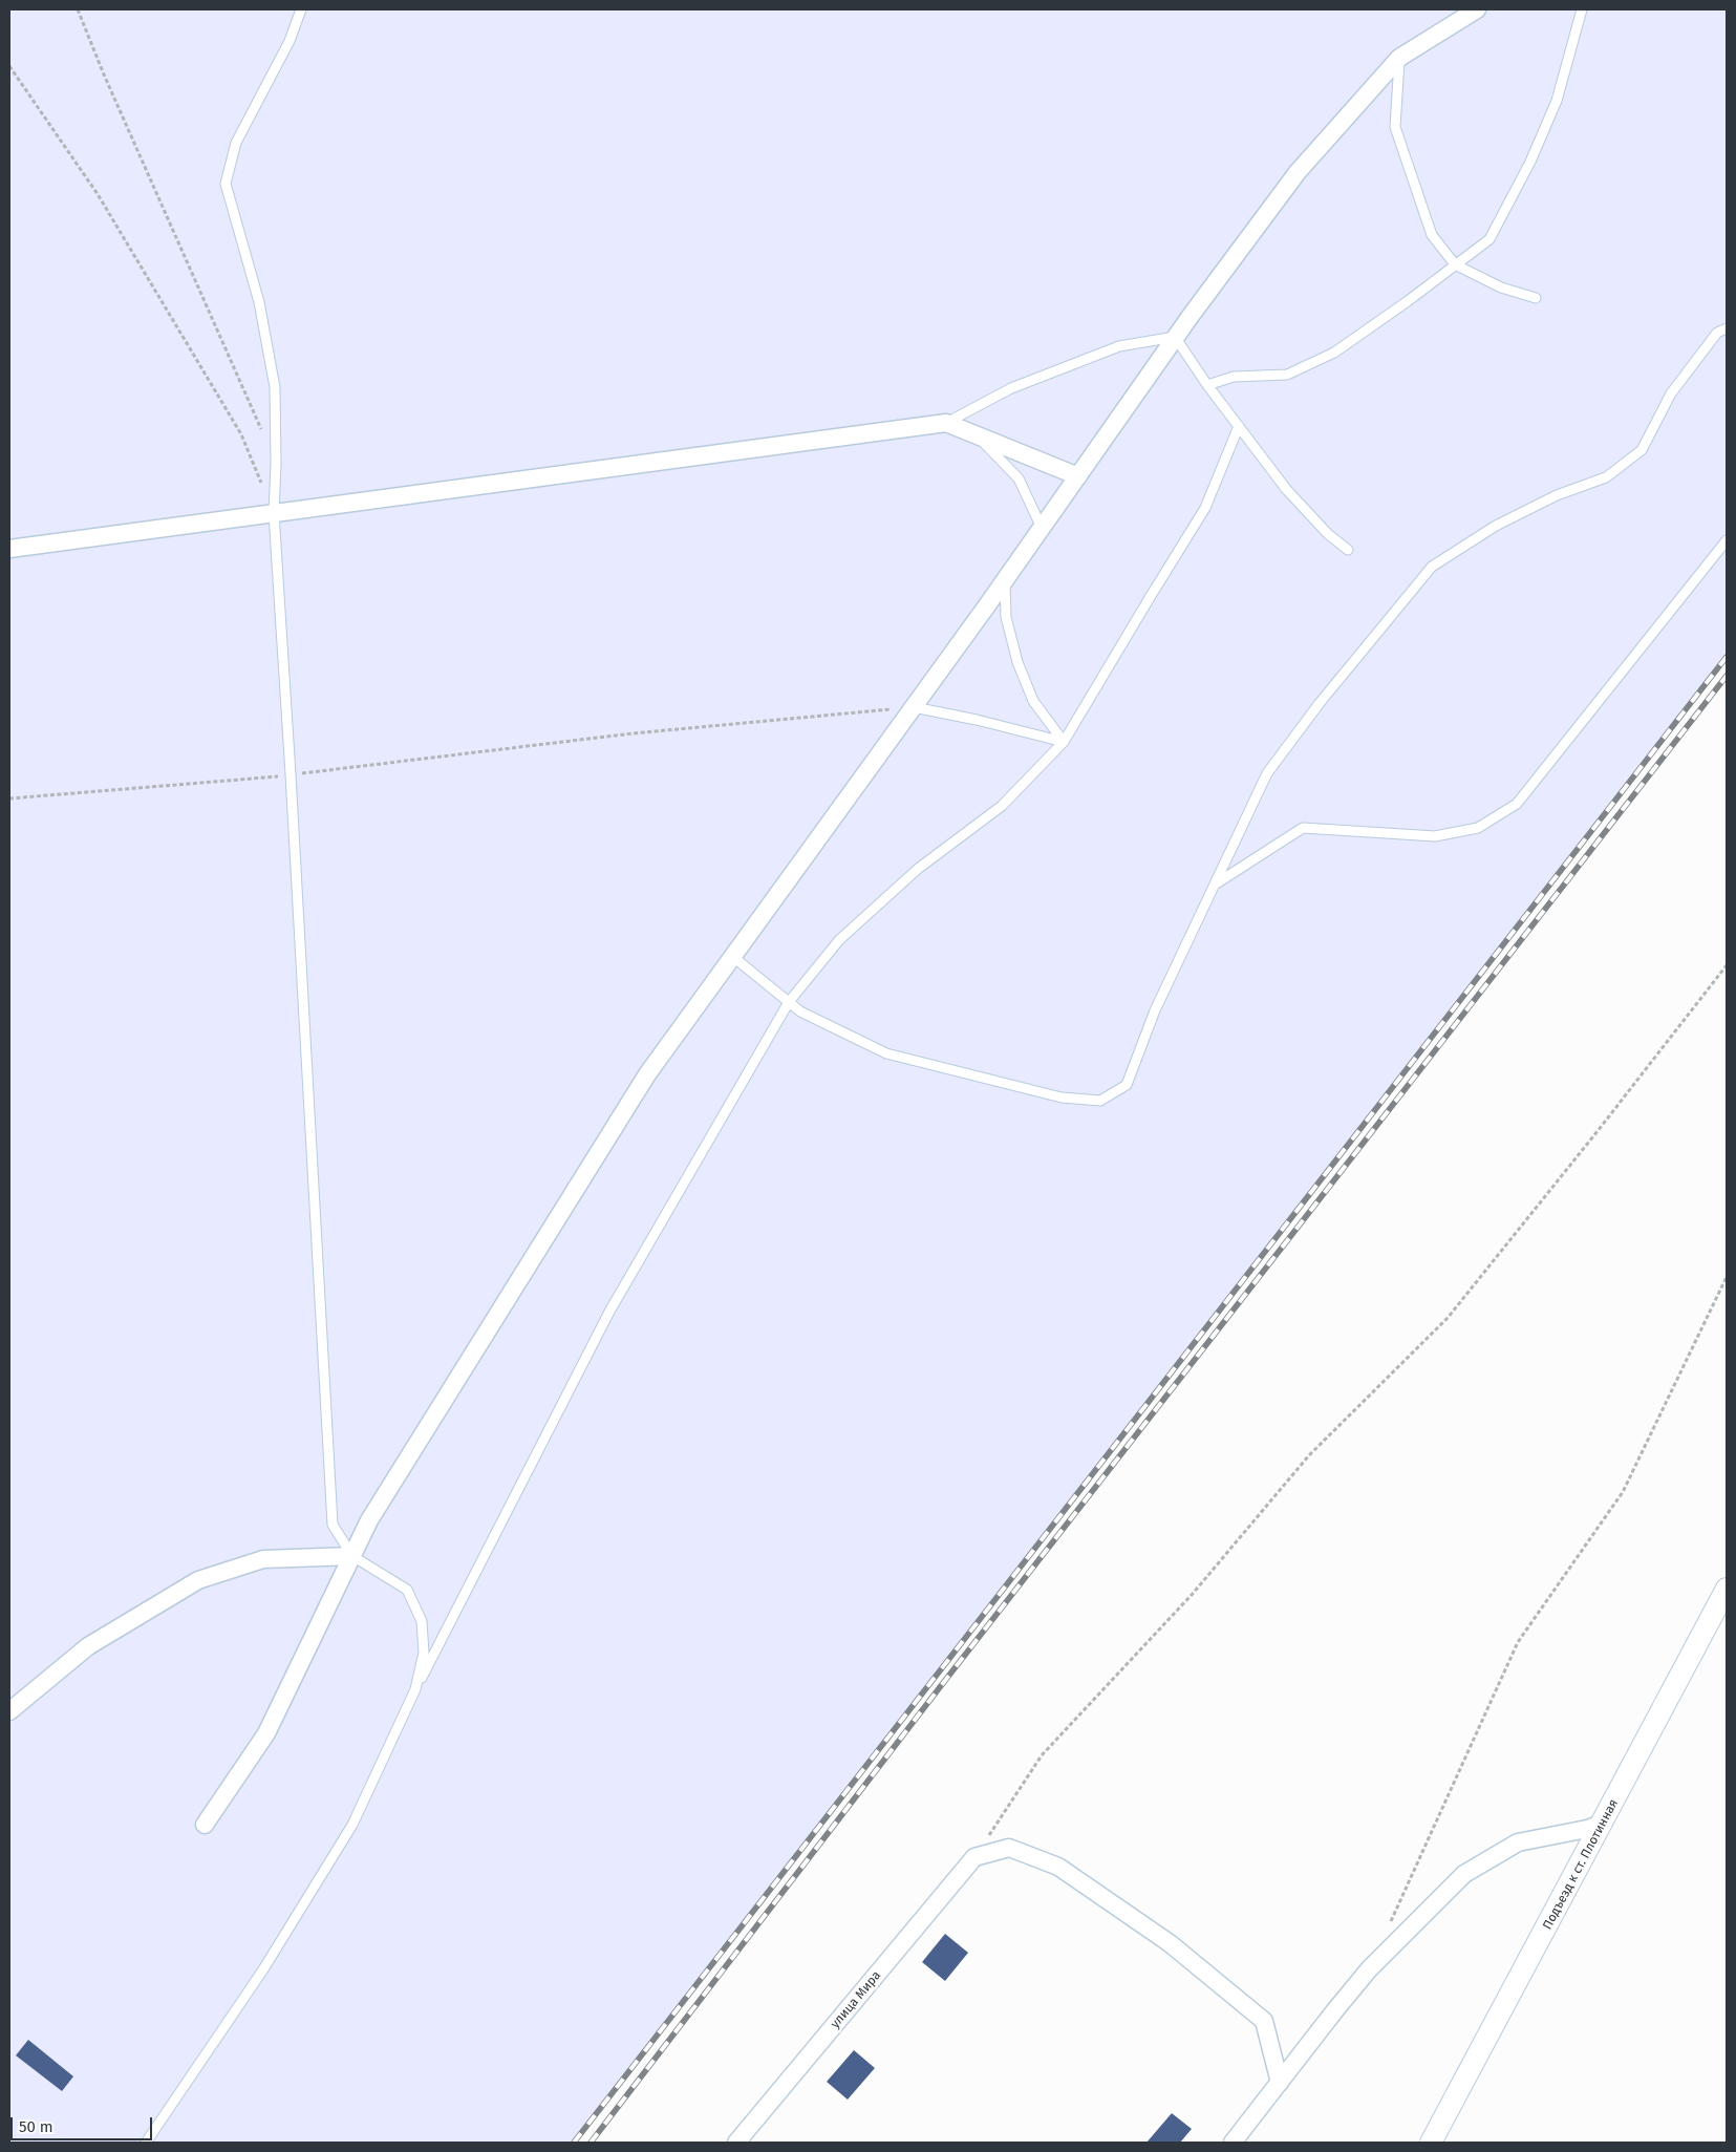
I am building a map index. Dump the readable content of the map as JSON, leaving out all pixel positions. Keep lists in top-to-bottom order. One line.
{"streets":{"street":["Подъезд к ст. Плотинная","улица Мира"]},"scale_bar":"50 m"}
